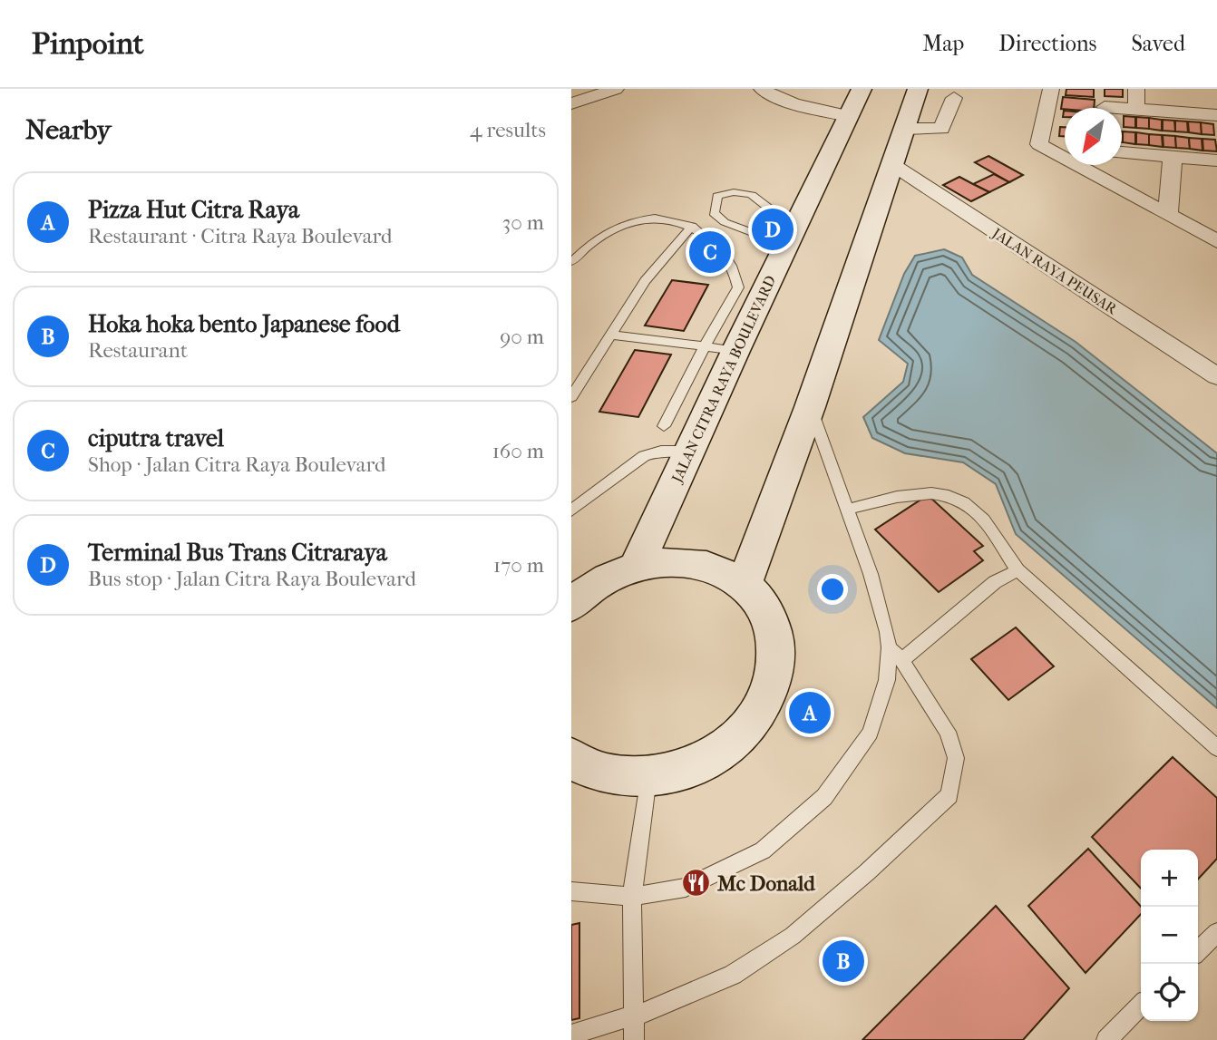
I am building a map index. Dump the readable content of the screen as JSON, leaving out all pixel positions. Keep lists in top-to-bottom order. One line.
{"streets":{"main road":["JALAN CITRA RAYA BOULEVARD"],"street":["JALAN RAYA PEUSAR"]},"places":{"restaurant":["Mc Donald"]},"north":"bottom left","page":{"header":"Pinpoint","nav":["Map","Directions","Saved"],"heading":["Nearby","4 results"],"list":[{"mark":"A","name":"Pizza Hut Citra Raya","note":"Restaurant · Citra Raya Boulevard","value":"30 m"},{"mark":"B","name":"Hoka hoka bento Japanese food","note":"Restaurant","value":"90 m"},{"mark":"C","name":"ciputra travel","note":"Shop · Jalan Citra Raya Boulevard","value":"160 m"},{"mark":"D","name":"Terminal Bus Trans Citraraya","note":"Bus stop · Jalan Citra Raya Boulevard","value":"170 m"}],"pins":["D","C","A","B"],"map_buttons":["+","−"]}}
